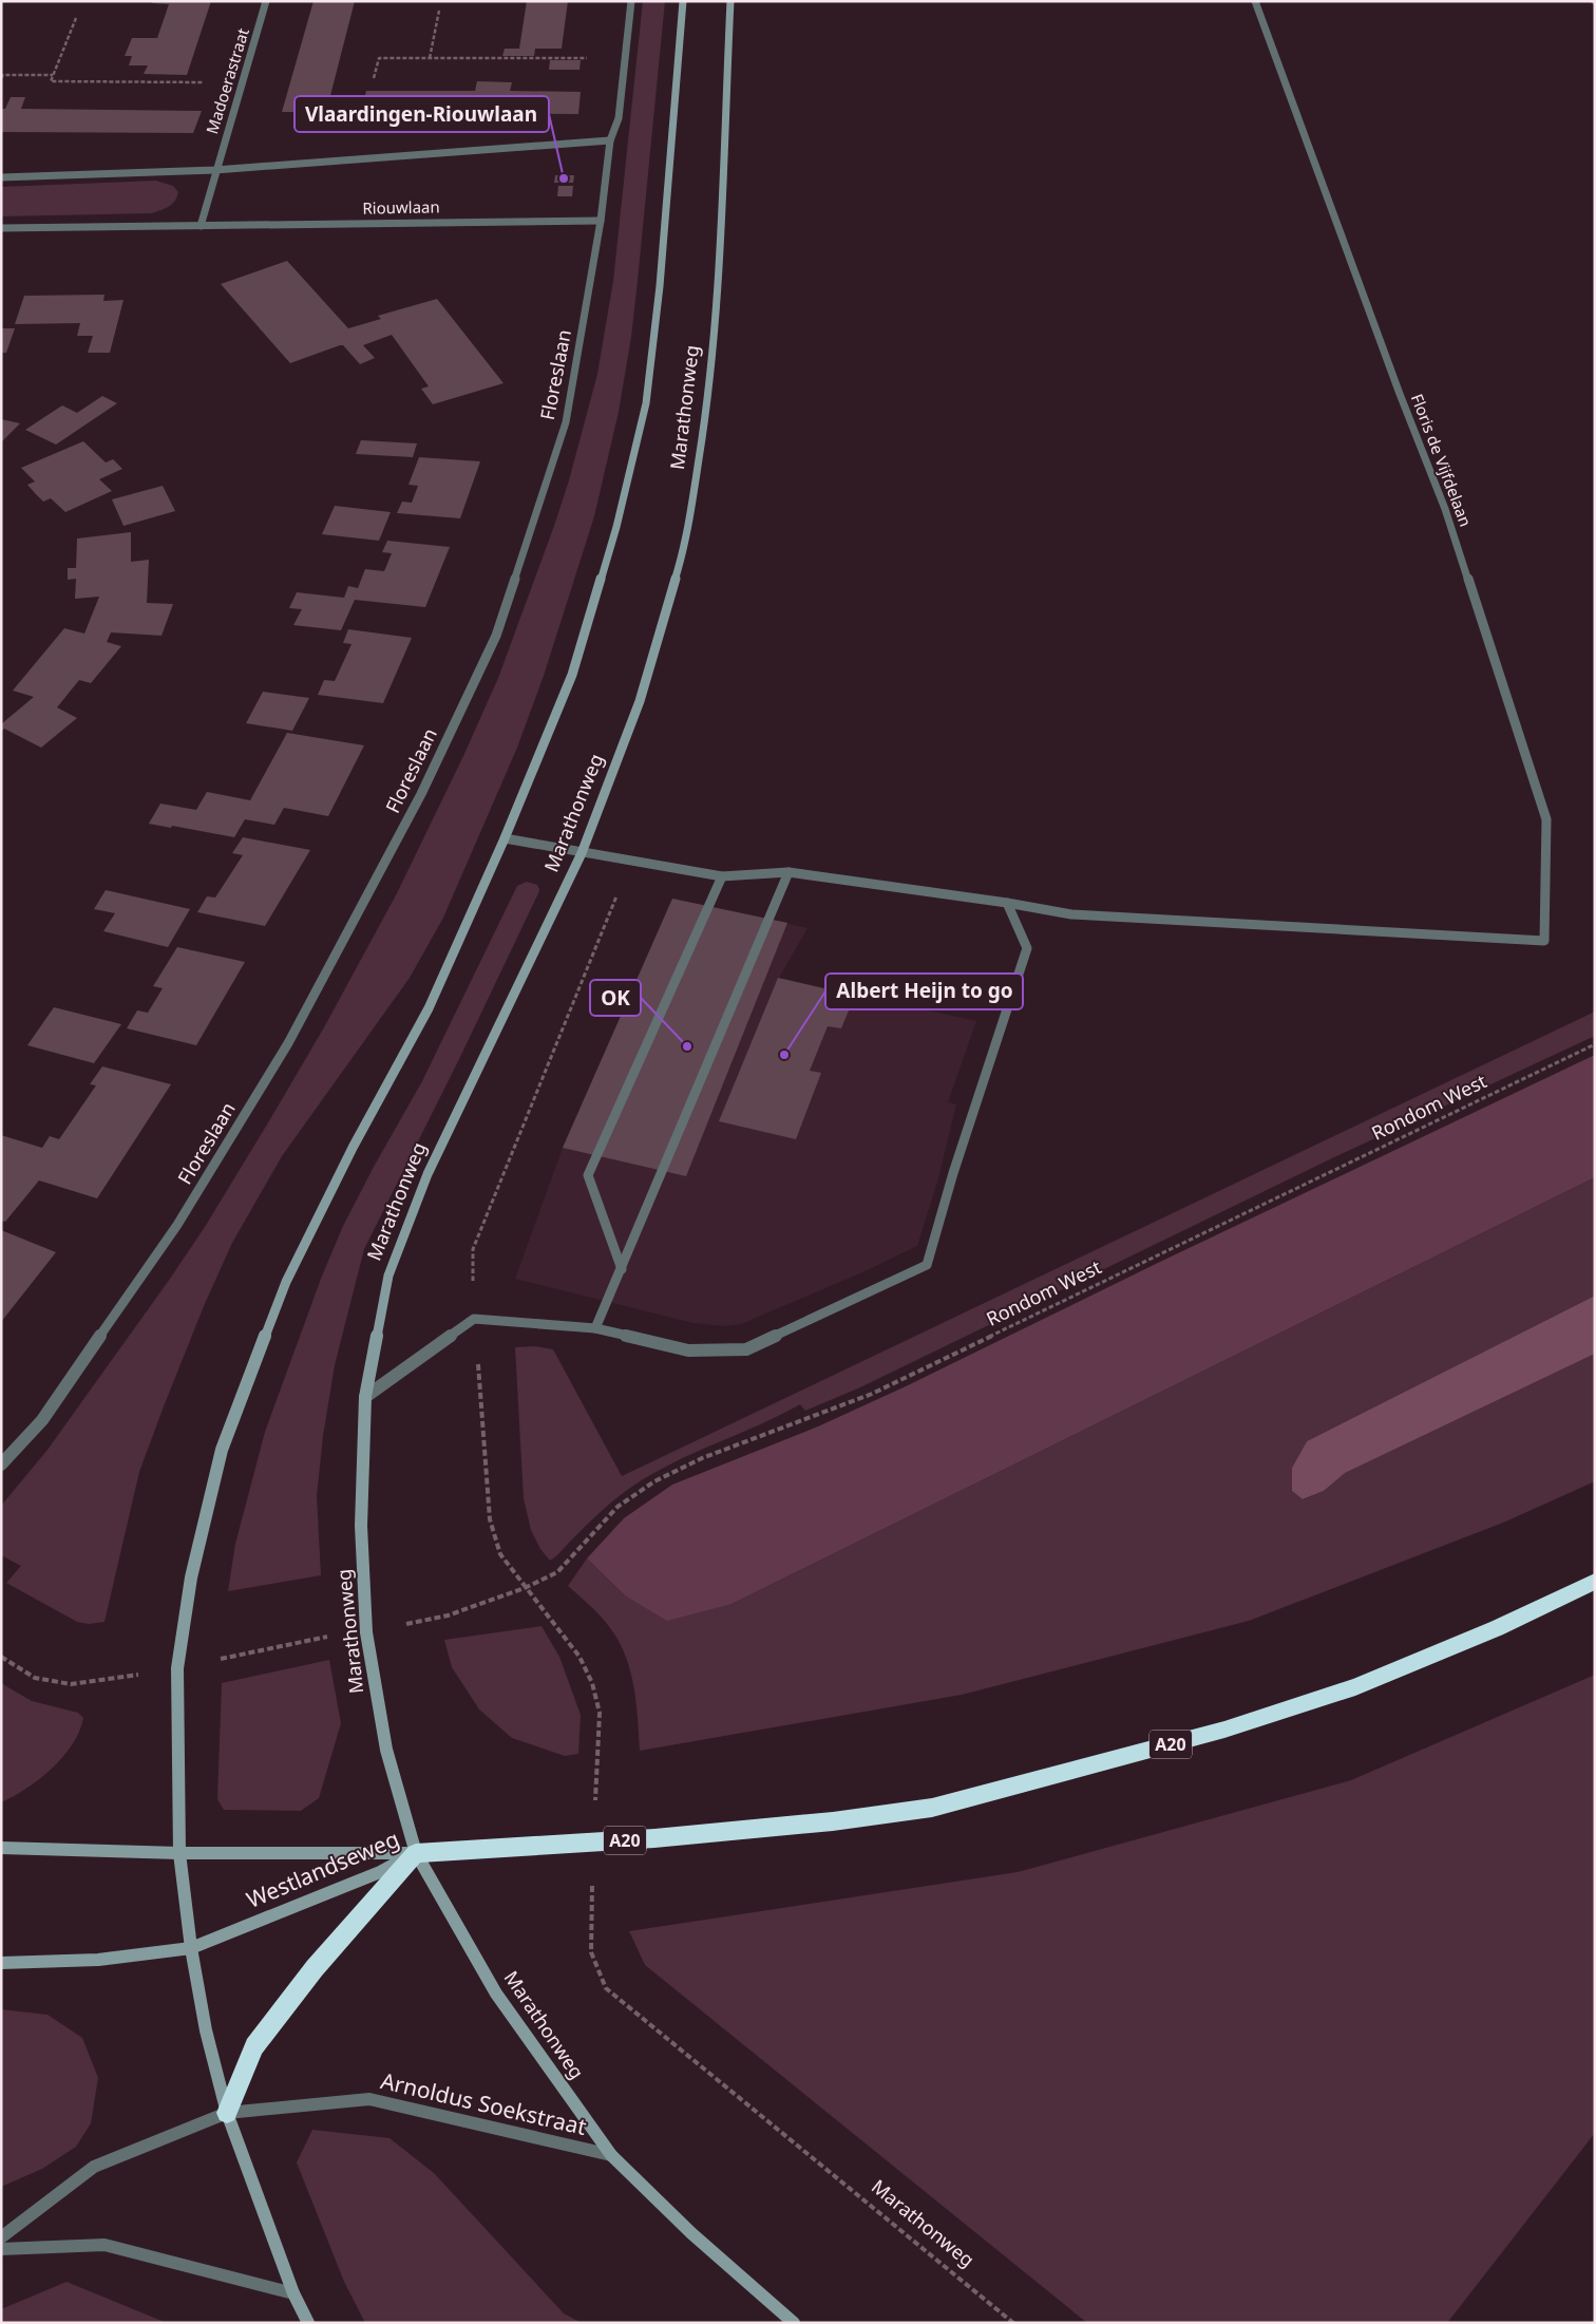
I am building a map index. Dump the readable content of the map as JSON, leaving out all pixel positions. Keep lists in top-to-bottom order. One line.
{"streets":{"highway":["A20"],"main road":["Marathonweg","Westlandseweg"],"street":["Madoerastraat","Riouwlaan","Floreslaan","Floris de Vijfdelaan","Arnoldus Soekstraat"],"path":["Rondom West"]},"crossings":[["Riouwlaan","Floreslaan"],["Marathonweg","Rondom West"],["Marathonweg","A20"],["Marathonweg","Westlandseweg"],["Marathonweg","Arnoldus Soekstraat"],["A20","Westlandseweg"]],"places":["Vlaardingen-Riouwlaan","OK","Albert Heijn to go"]}
